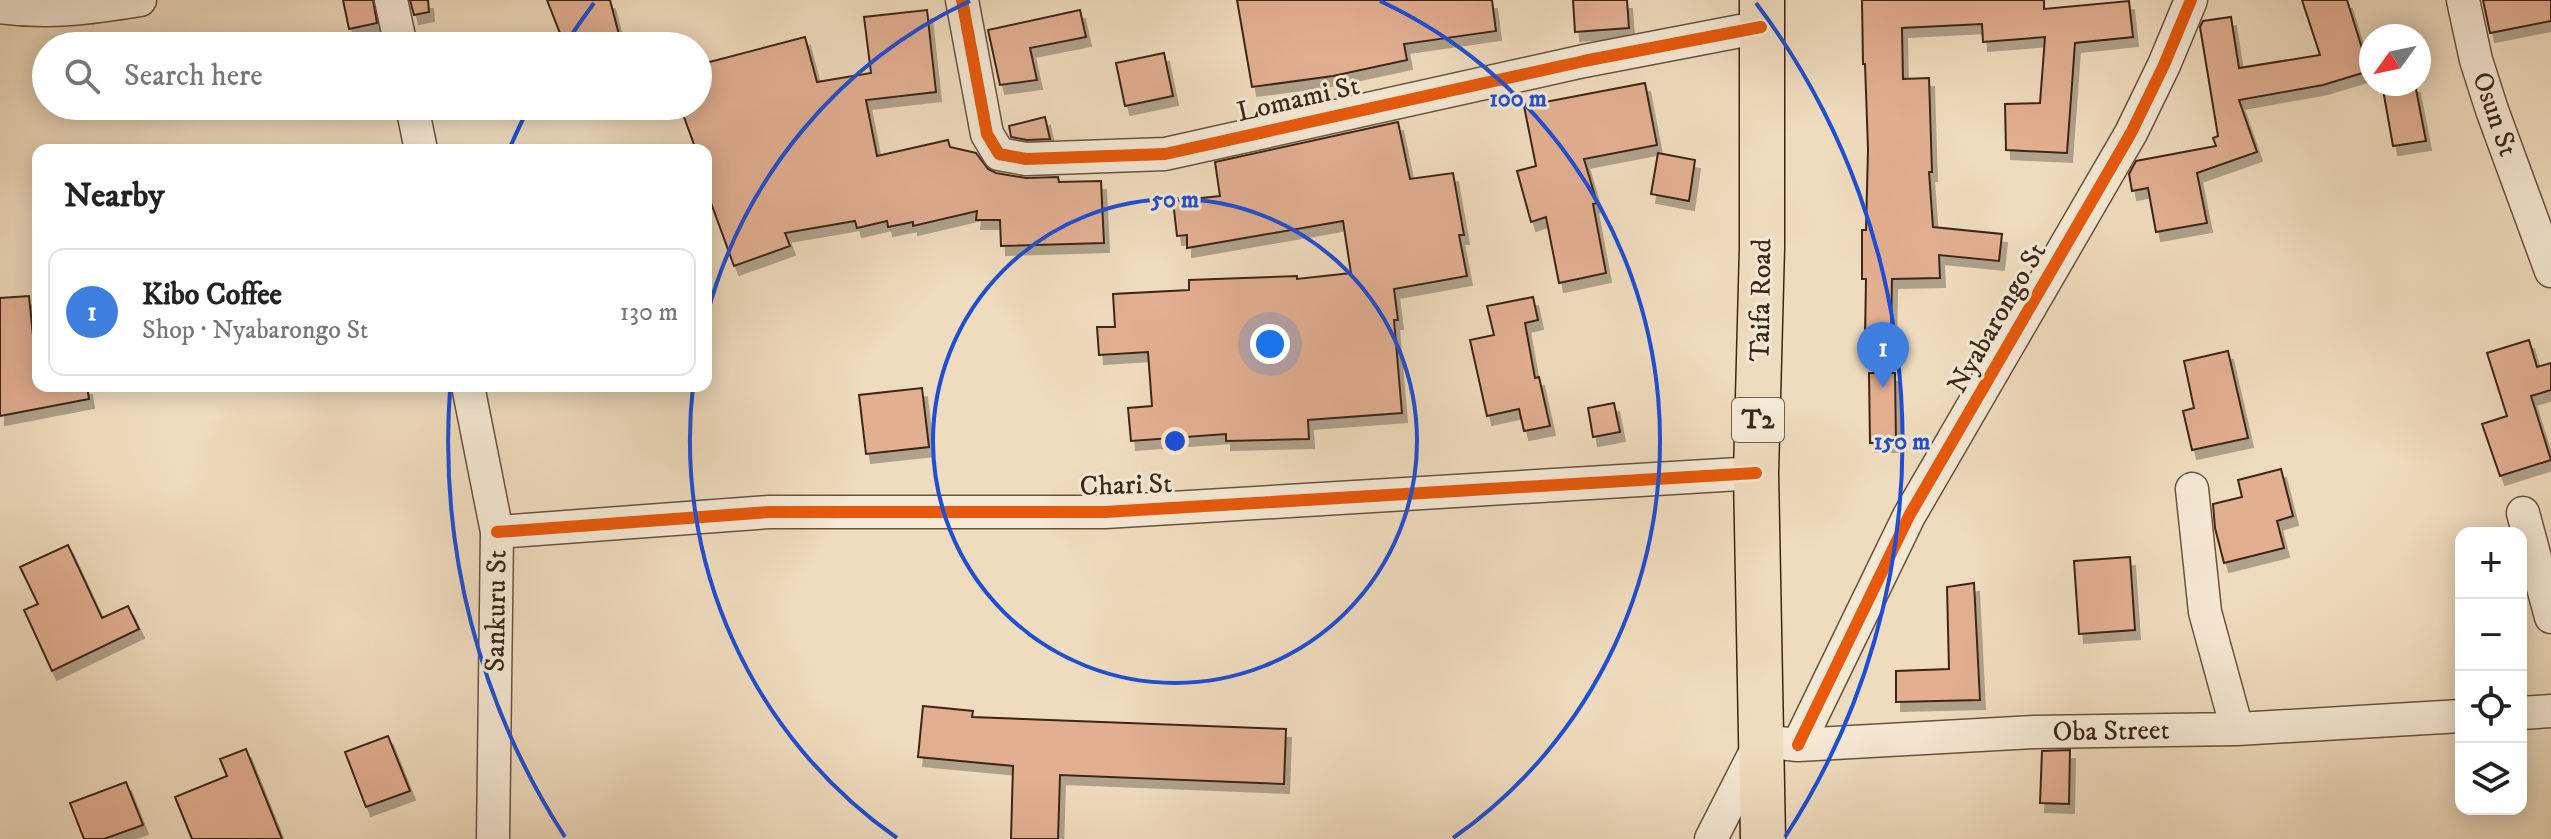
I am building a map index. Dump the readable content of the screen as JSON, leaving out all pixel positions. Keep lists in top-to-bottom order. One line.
{"streets":{"highway":["Taifa Road","T2"],"street":["Lomami St","Osun St","Nyabarongo St","Chari St","Sankuru St","Oba Street"]},"crossings":[["Lomami St","Taifa Road"],["Taifa Road","Nyabarongo St"],["Taifa Road","Chari St"],["Taifa Road","Oba Street"],["Nyabarongo St","Oba Street"],["Chari St","Sankuru St"]],"north":"bottom left","page":{"search":"Search here","heading":"Nearby","list":[{"mark":"1","name":"Kibo Coffee","note":"Shop · Nyabarongo St","value":"130 m"}],"pins":"1","map_buttons":["+","−"]},"rings":["100 m","50 m","150 m"]}
